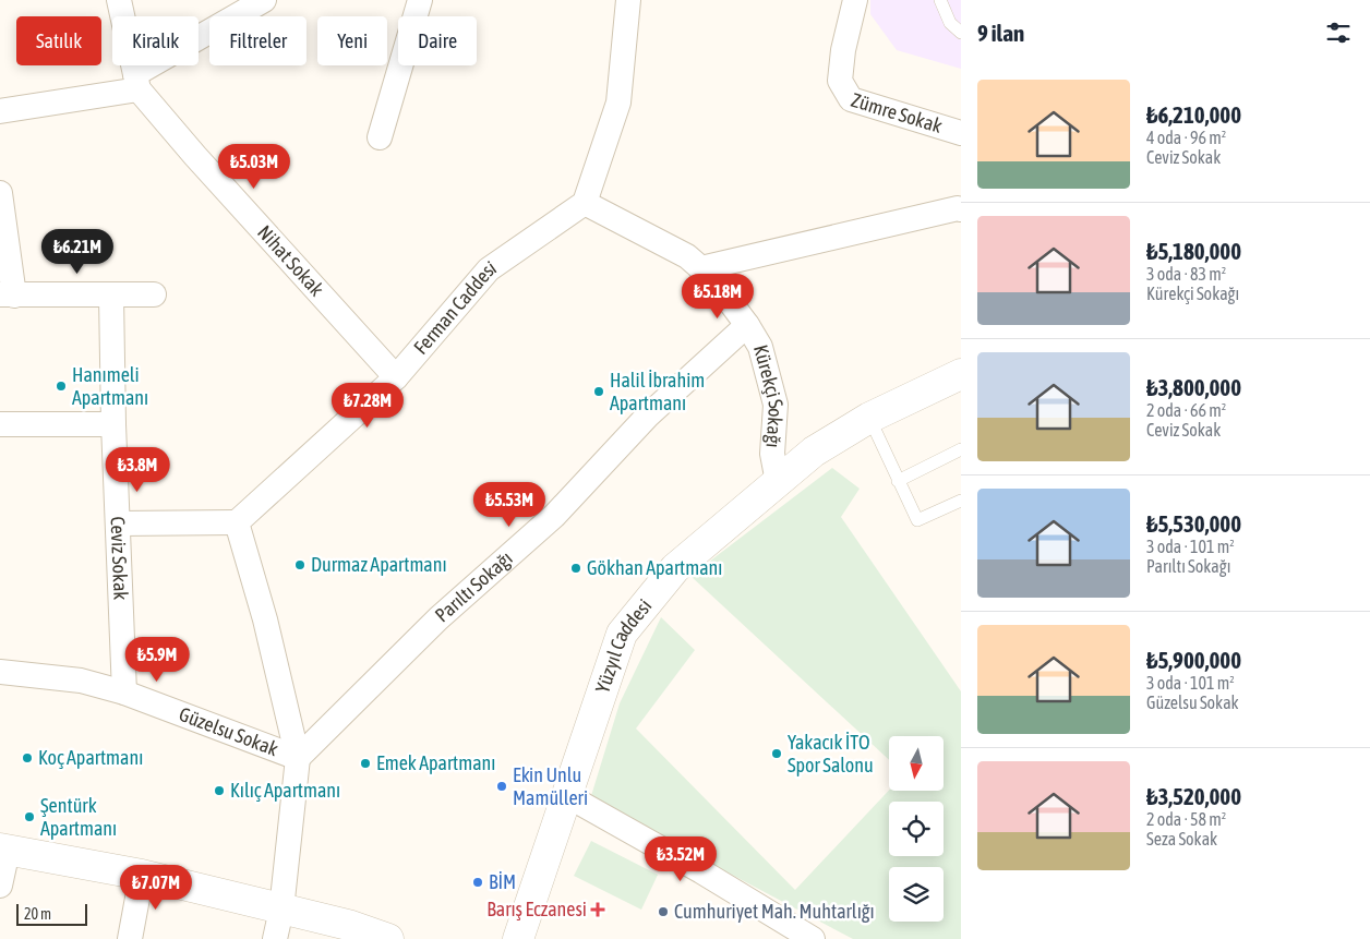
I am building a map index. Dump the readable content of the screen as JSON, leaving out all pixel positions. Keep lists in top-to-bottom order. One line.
{"streets":{"street":["Zümre Sokak","Nihat Sokak","Ferman Caddesi","Kürekçi Sokağı","Ceviz Sokak","Parıltı Sokağı","Yüzyıl Caddesi","Güzelsu Sokak"]},"crossings":[["Nihat Sokak","Ferman Caddesi"],["Ferman Caddesi","Kürekçi Sokağı"],["Kürekçi Sokağı","Parıltı Sokağı"],["Kürekçi Sokağı","Yüzyıl Caddesi"],["Ceviz Sokak","Güzelsu Sokak"],["Parıltı Sokağı","Güzelsu Sokak"]],"places":{"other":["Hanımeli Apartmanı","Halil İbrahim Apartmanı","Durmaz Apartmanı","Gökhan Apartmanı","Yakacık İTO Spor Salonu","Koç Apartmanı","Emek Apartmanı","Ekin Unlu Mamülleri","Kılıç Apartmanı","Şentürk Apartmanı","BİM","Cumhuriyet Mah. Muhtarlığı"],"health":["Barış Eczanesi"]},"scale_bar":"20 m","north":"bottom","page":{"heading":"9 ilan","chip":["Satılık","Kiralık","Filtreler","Yeni","Daire"],"list":[{"name":"₺6,210,000","note":"4 oda · 96 m² · Ceviz Sokak"},{"name":"₺5,180,000","note":"3 oda · 83 m² · Kürekçi Sokağı"},{"name":"₺3,800,000","note":"2 oda · 66 m² · Ceviz Sokak"},{"name":"₺5,530,000","note":"3 oda · 101 m² · Parıltı Sokağı"},{"name":"₺5,900,000","note":"3 oda · 101 m² · Güzelsu Sokak"},{"name":"₺3,520,000","note":"2 oda · 58 m² · Seza Sokak"}],"price":["₺5.03M","₺6.21M","₺5.18M","₺7.28M","₺3.8M","₺5.53M","₺5.9M","₺3.52M","₺7.07M"],"scale":"20 m"}}
